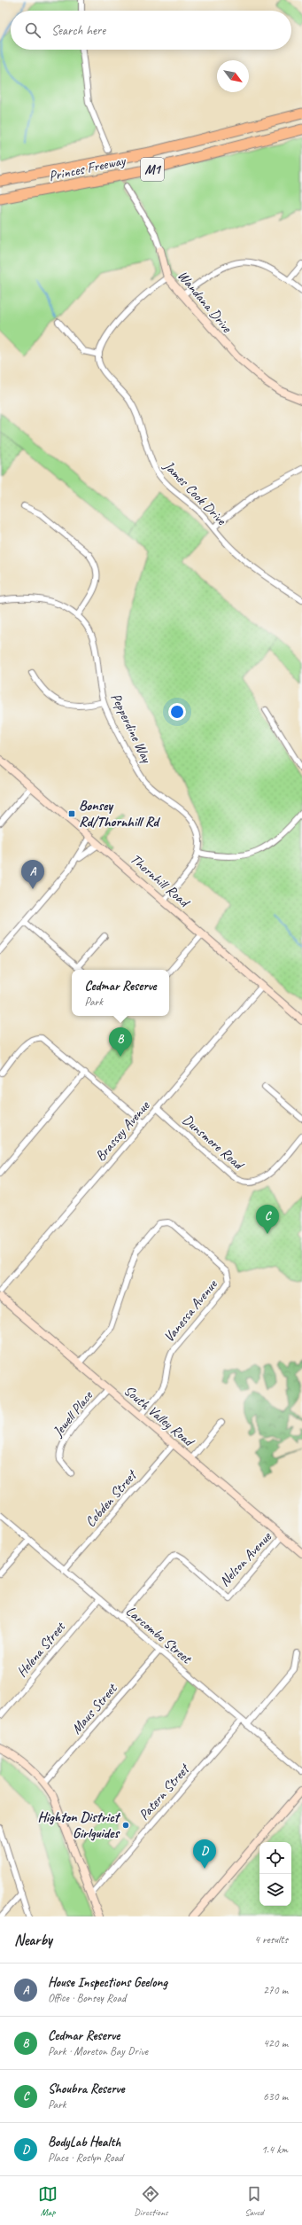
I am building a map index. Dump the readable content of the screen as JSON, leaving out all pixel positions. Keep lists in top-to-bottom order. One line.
{"streets":{"highway":["Princes Freeway","M1"],"street":["Wandana Drive","James Cook Drive","Pepperdine Way","Thornhill Road","Brassey Avenue","Dunsmore Road","Vanessa Avenue","Jewell Place","South Valley Road","Cobden Street","Nelson Avenue","Larcombe Street","Helena Street","Maus Street","Patern Street"]},"crossings":[["Pepperdine Way","Thornhill Road"],["Thornhill Road","Brassey Avenue"],["Brassey Avenue","Dunsmore Road"],["Vanessa Avenue","South Valley Road"],["Jewell Place","South Valley Road"],["South Valley Road","Cobden Street"],["South Valley Road","Nelson Avenue"],["Cobden Street","Larcombe Street"],["Nelson Avenue","Larcombe Street"],["Larcombe Street","Helena Street"],["Larcombe Street","Maus Street"],["Larcombe Street","Patern Street"]],"places":{"transit":["Bonsey Rd/Thornhill Rd"],"other":["Highton District Girlguides"]},"north":"bottom right","page":{"search":"Search here","pins":["A","B","C","D"],"popup":["Cedmar Reserve","Park"],"heading":["Nearby","4 results"],"list":[{"mark":"A","name":"House Inspections Geelong","note":"Office · Bonsey Road","value":"270 m"},{"mark":"B","name":"Cedmar Reserve","note":"Park · Moreton Bay Drive","value":"420 m"},{"mark":"C","name":"Shoubra Reserve","note":"Park","value":"630 m"},{"mark":"D","name":"BodyLab Health","note":"Place · Roslyn Road","value":"1.4 km"}],"nav":["Map","Directions","Saved"]}}
